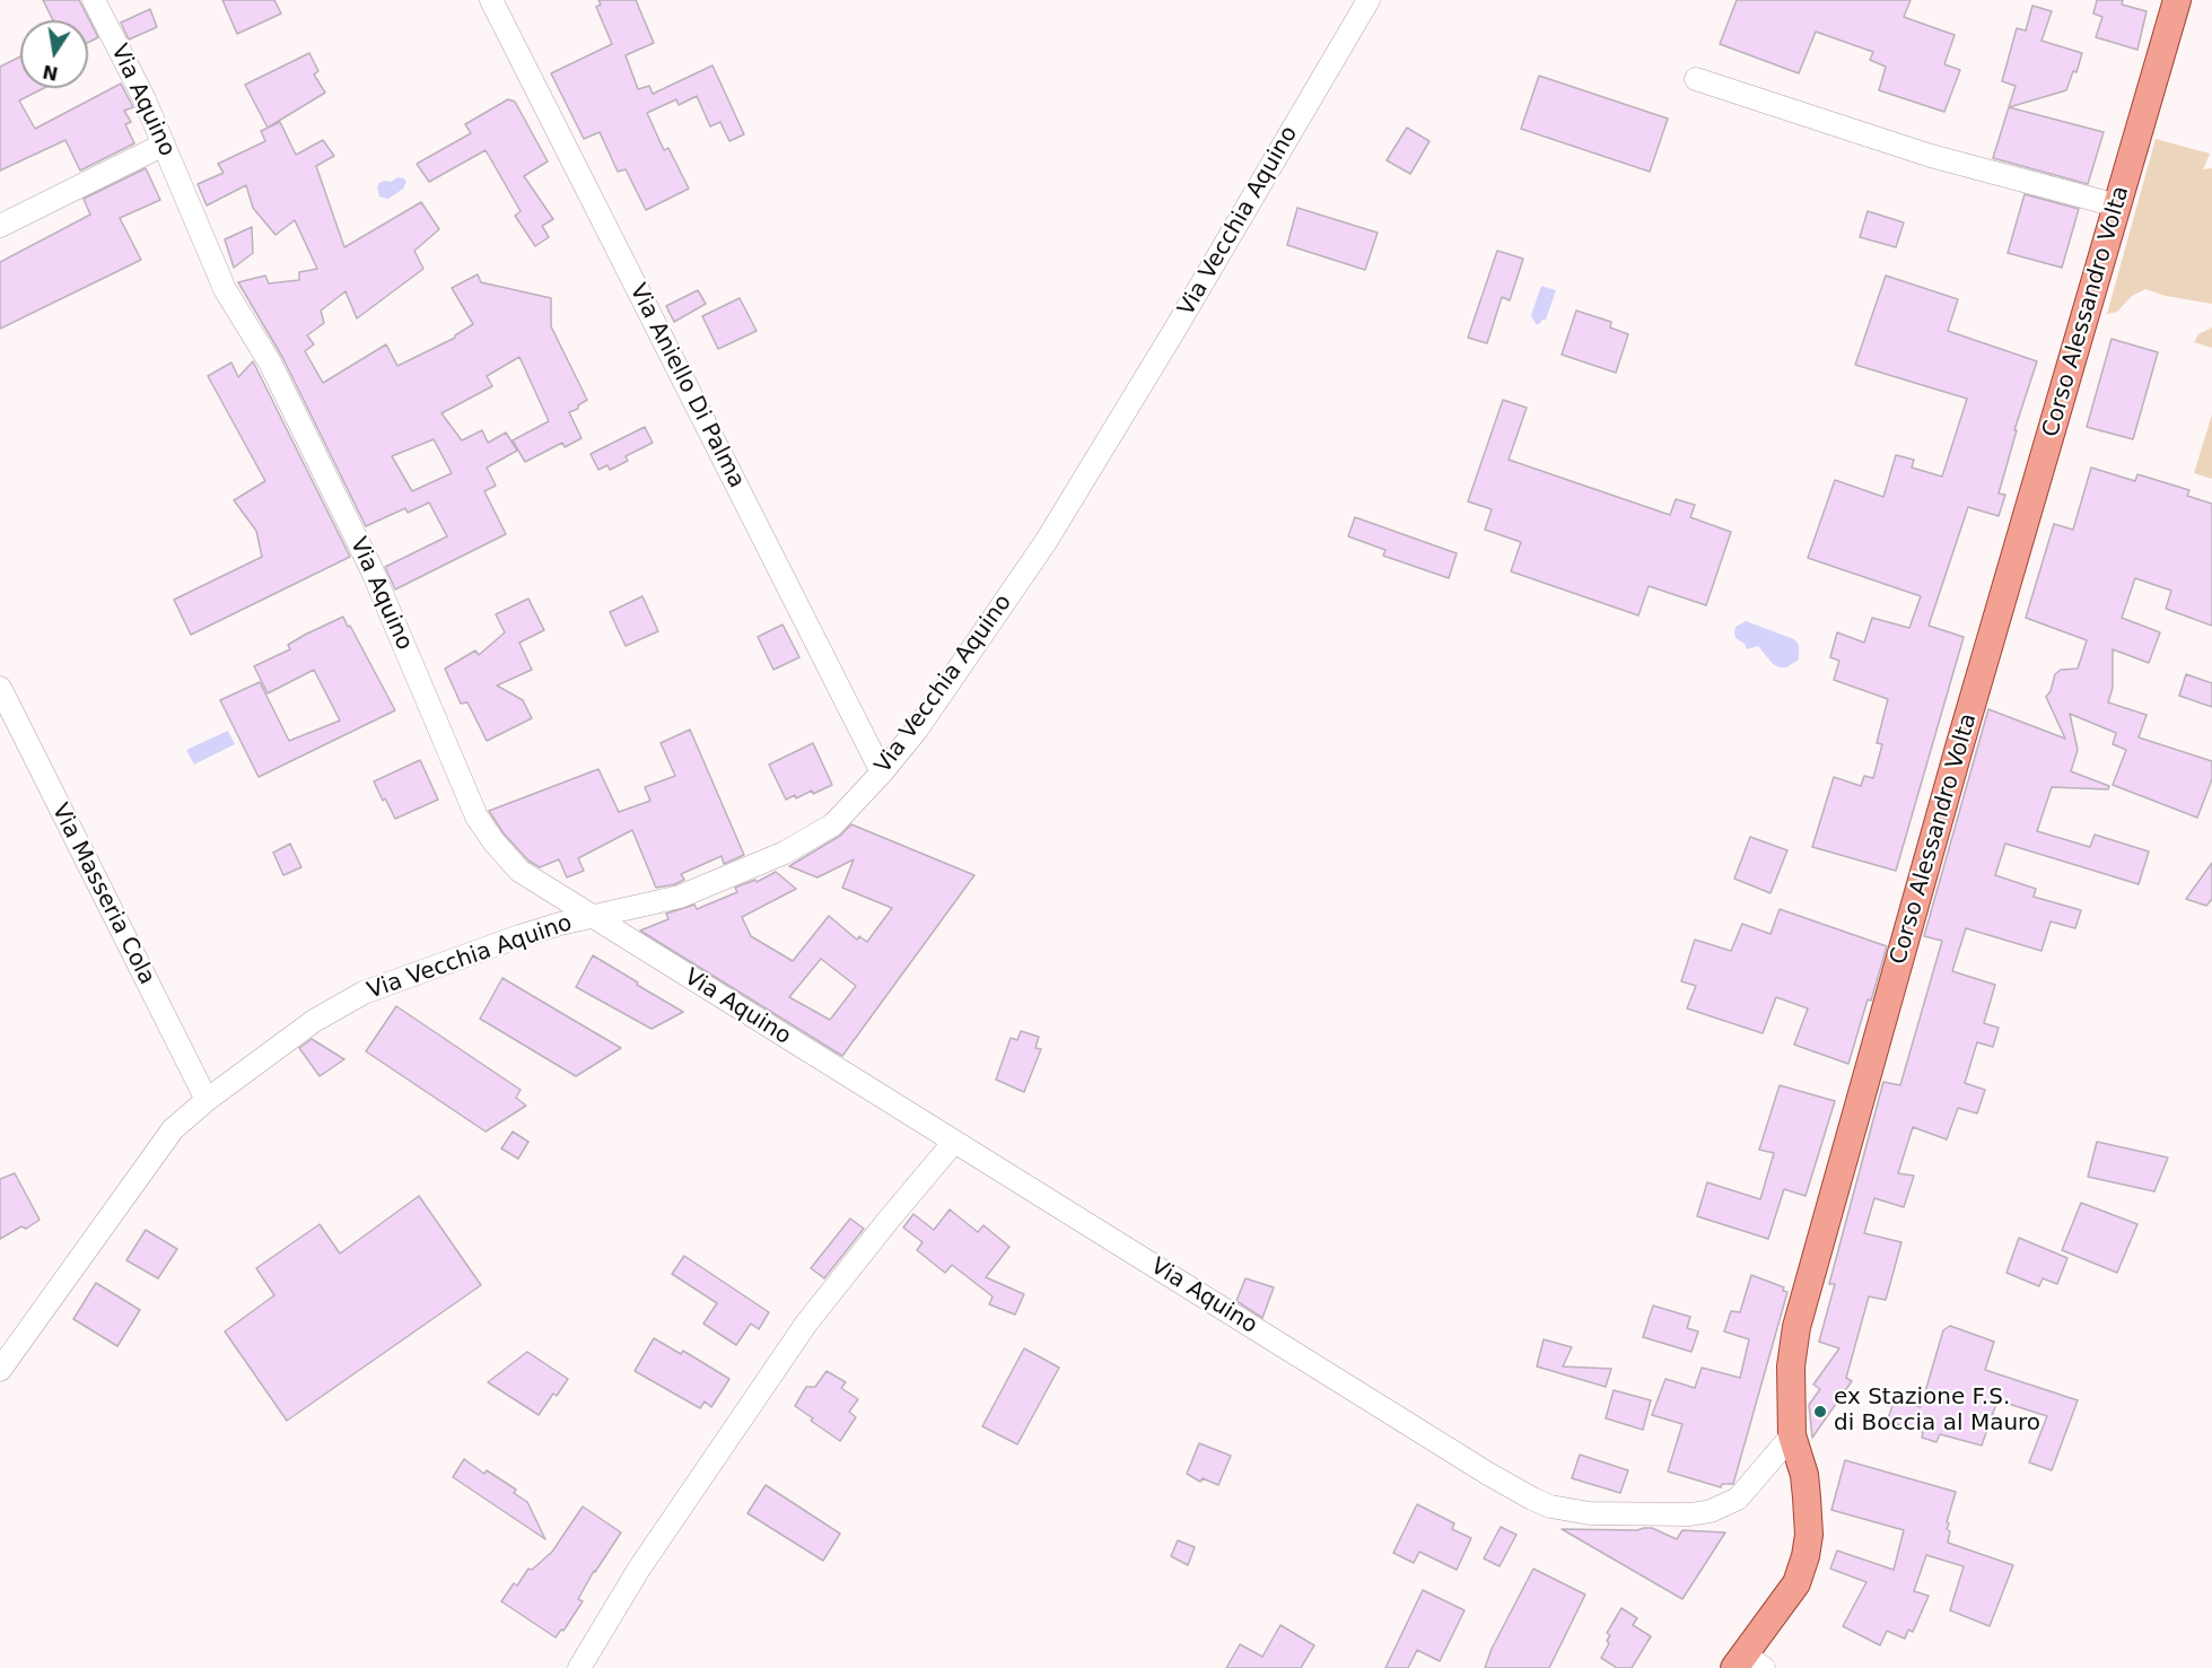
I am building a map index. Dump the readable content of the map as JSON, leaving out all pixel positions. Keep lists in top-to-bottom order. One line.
{"streets":{"main road":["Corso Alessandro Volta"],"street":["Via Aquino","Via Vecchia Aquino","Via Aniello Di Palma","Via Masseria Cola"]},"crossings":[["Via Aquino","Via Vecchia Aquino"],["Via Aquino","Corso Alessandro Volta"],["Via Vecchia Aquino","Via Aniello Di Palma"],["Via Vecchia Aquino","Via Masseria Cola"]],"places":["ex Stazione F.S. di Boccia al Mauro"],"north":"bottom"}
